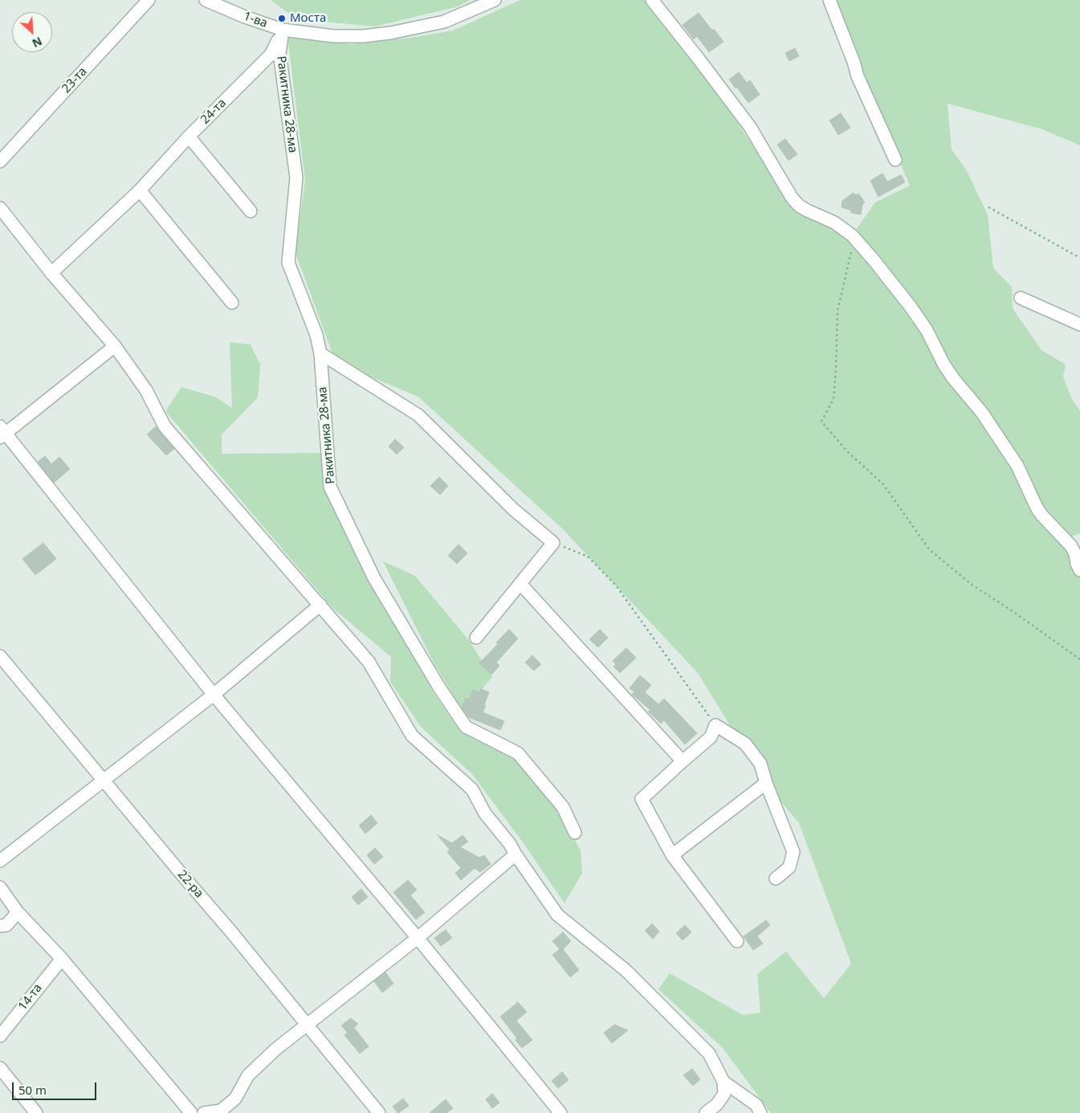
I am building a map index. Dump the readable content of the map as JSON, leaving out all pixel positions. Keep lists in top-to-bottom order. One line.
{"streets":{"street":["1-ва","23-та","Ракитника 28-ма","24-та","22-ра","14-та"]},"crossings":[["1-ва","Ракитника 28-ма"],["1-ва","24-та"],["Ракитника 28-ма","24-та"]],"places":["Моста"],"scale_bar":"50 m","north":"bottom right"}
